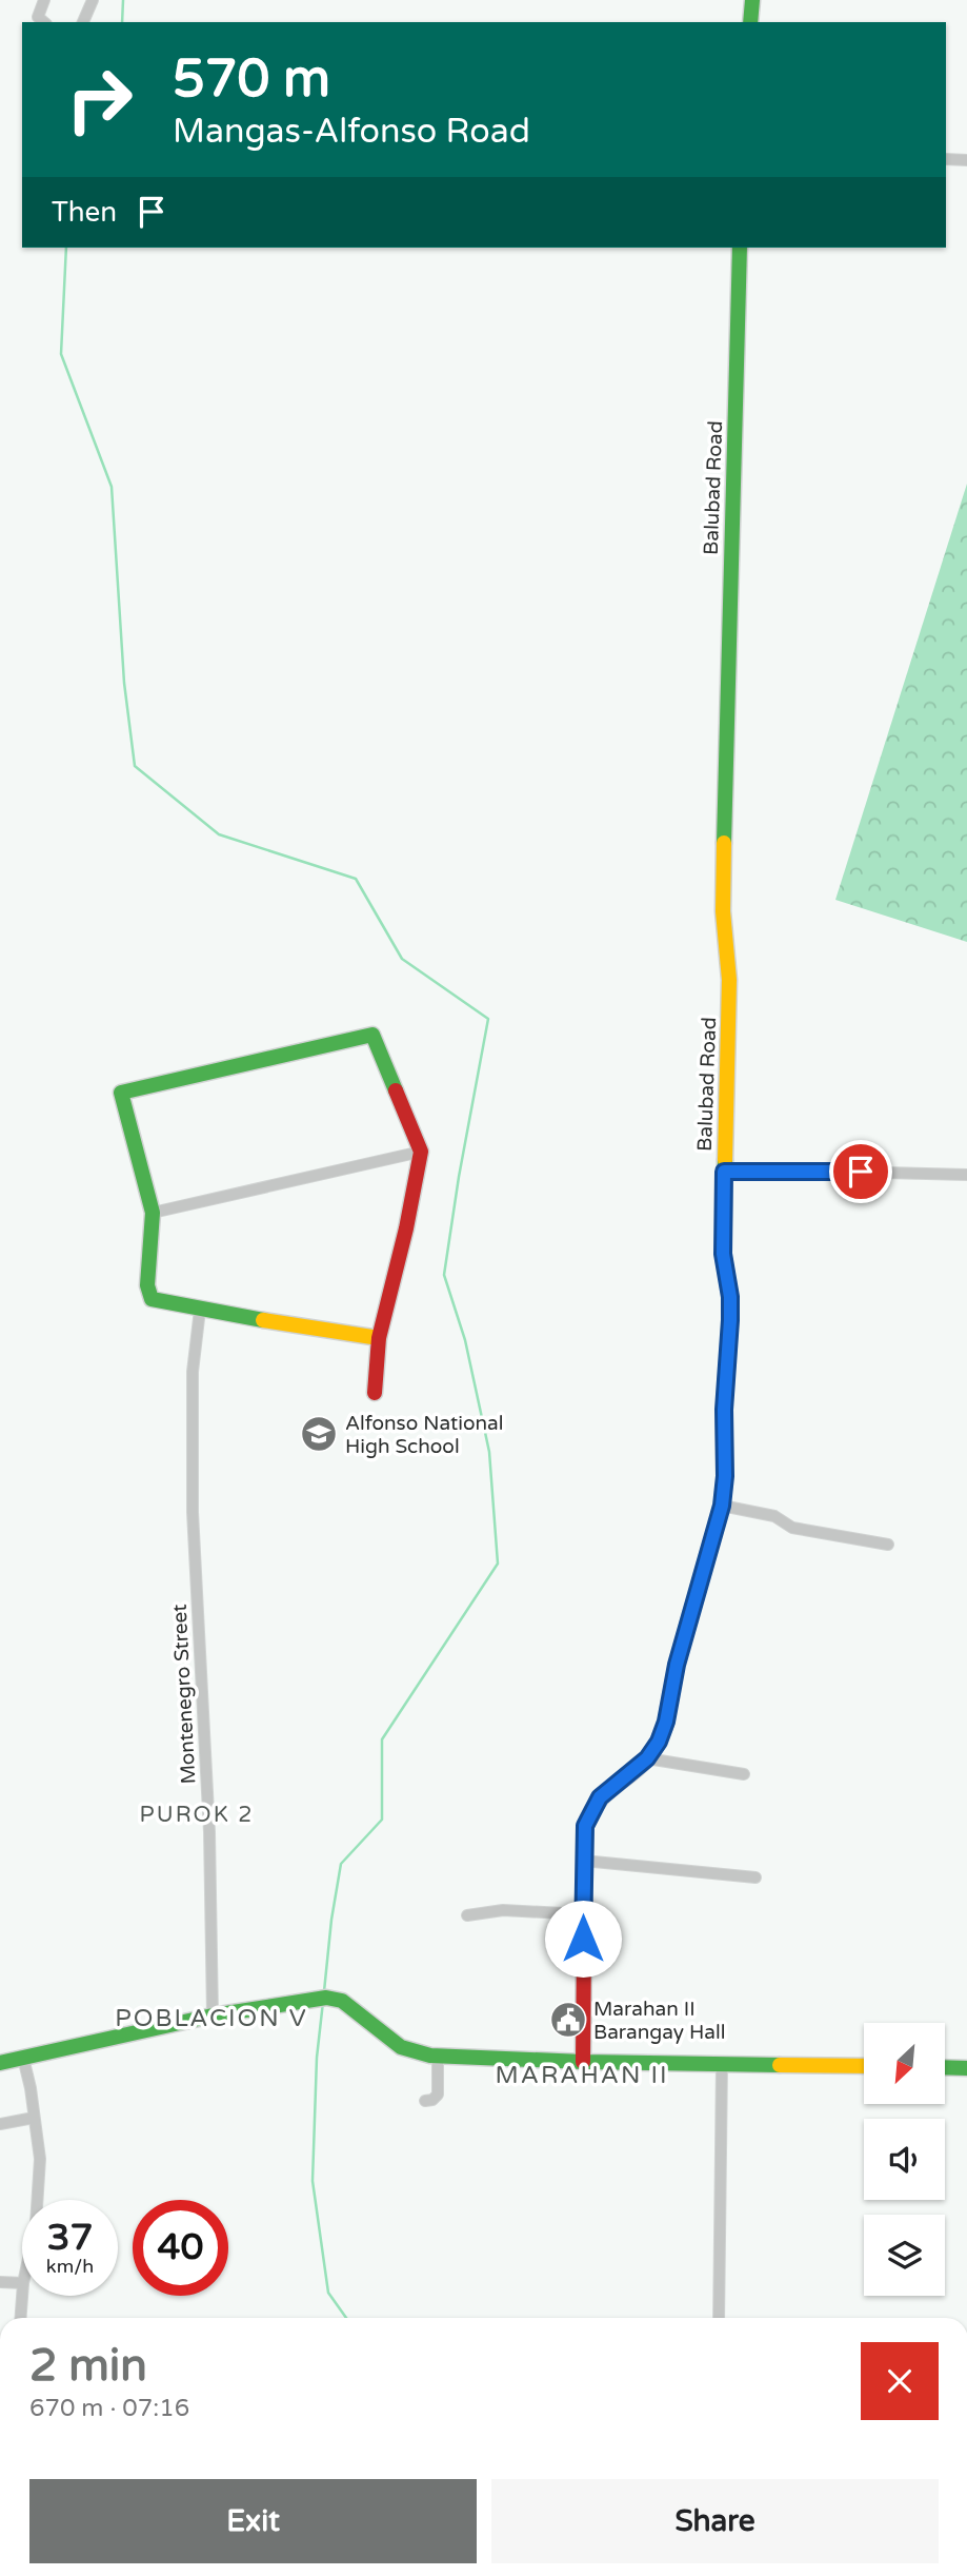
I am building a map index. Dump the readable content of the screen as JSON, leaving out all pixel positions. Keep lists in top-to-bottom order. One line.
{"streets":{"street":["Balubad Road","Montenegro Street"]},"districts":["PUROK 2","POBLACION V","MARAHAN II"],"places":{"school or university":["Alfonso National High School"],"public building":["Marahan II Barangay Hall"]},"north":"bottom left","page":{"turn":["570 m","Mangas-Alfonso Road"],"then":"Then","speed":"37 km/h","limit":"40","heading":["2 min","670 m · 07:16"],"buttons":["Exit","Share"]}}
